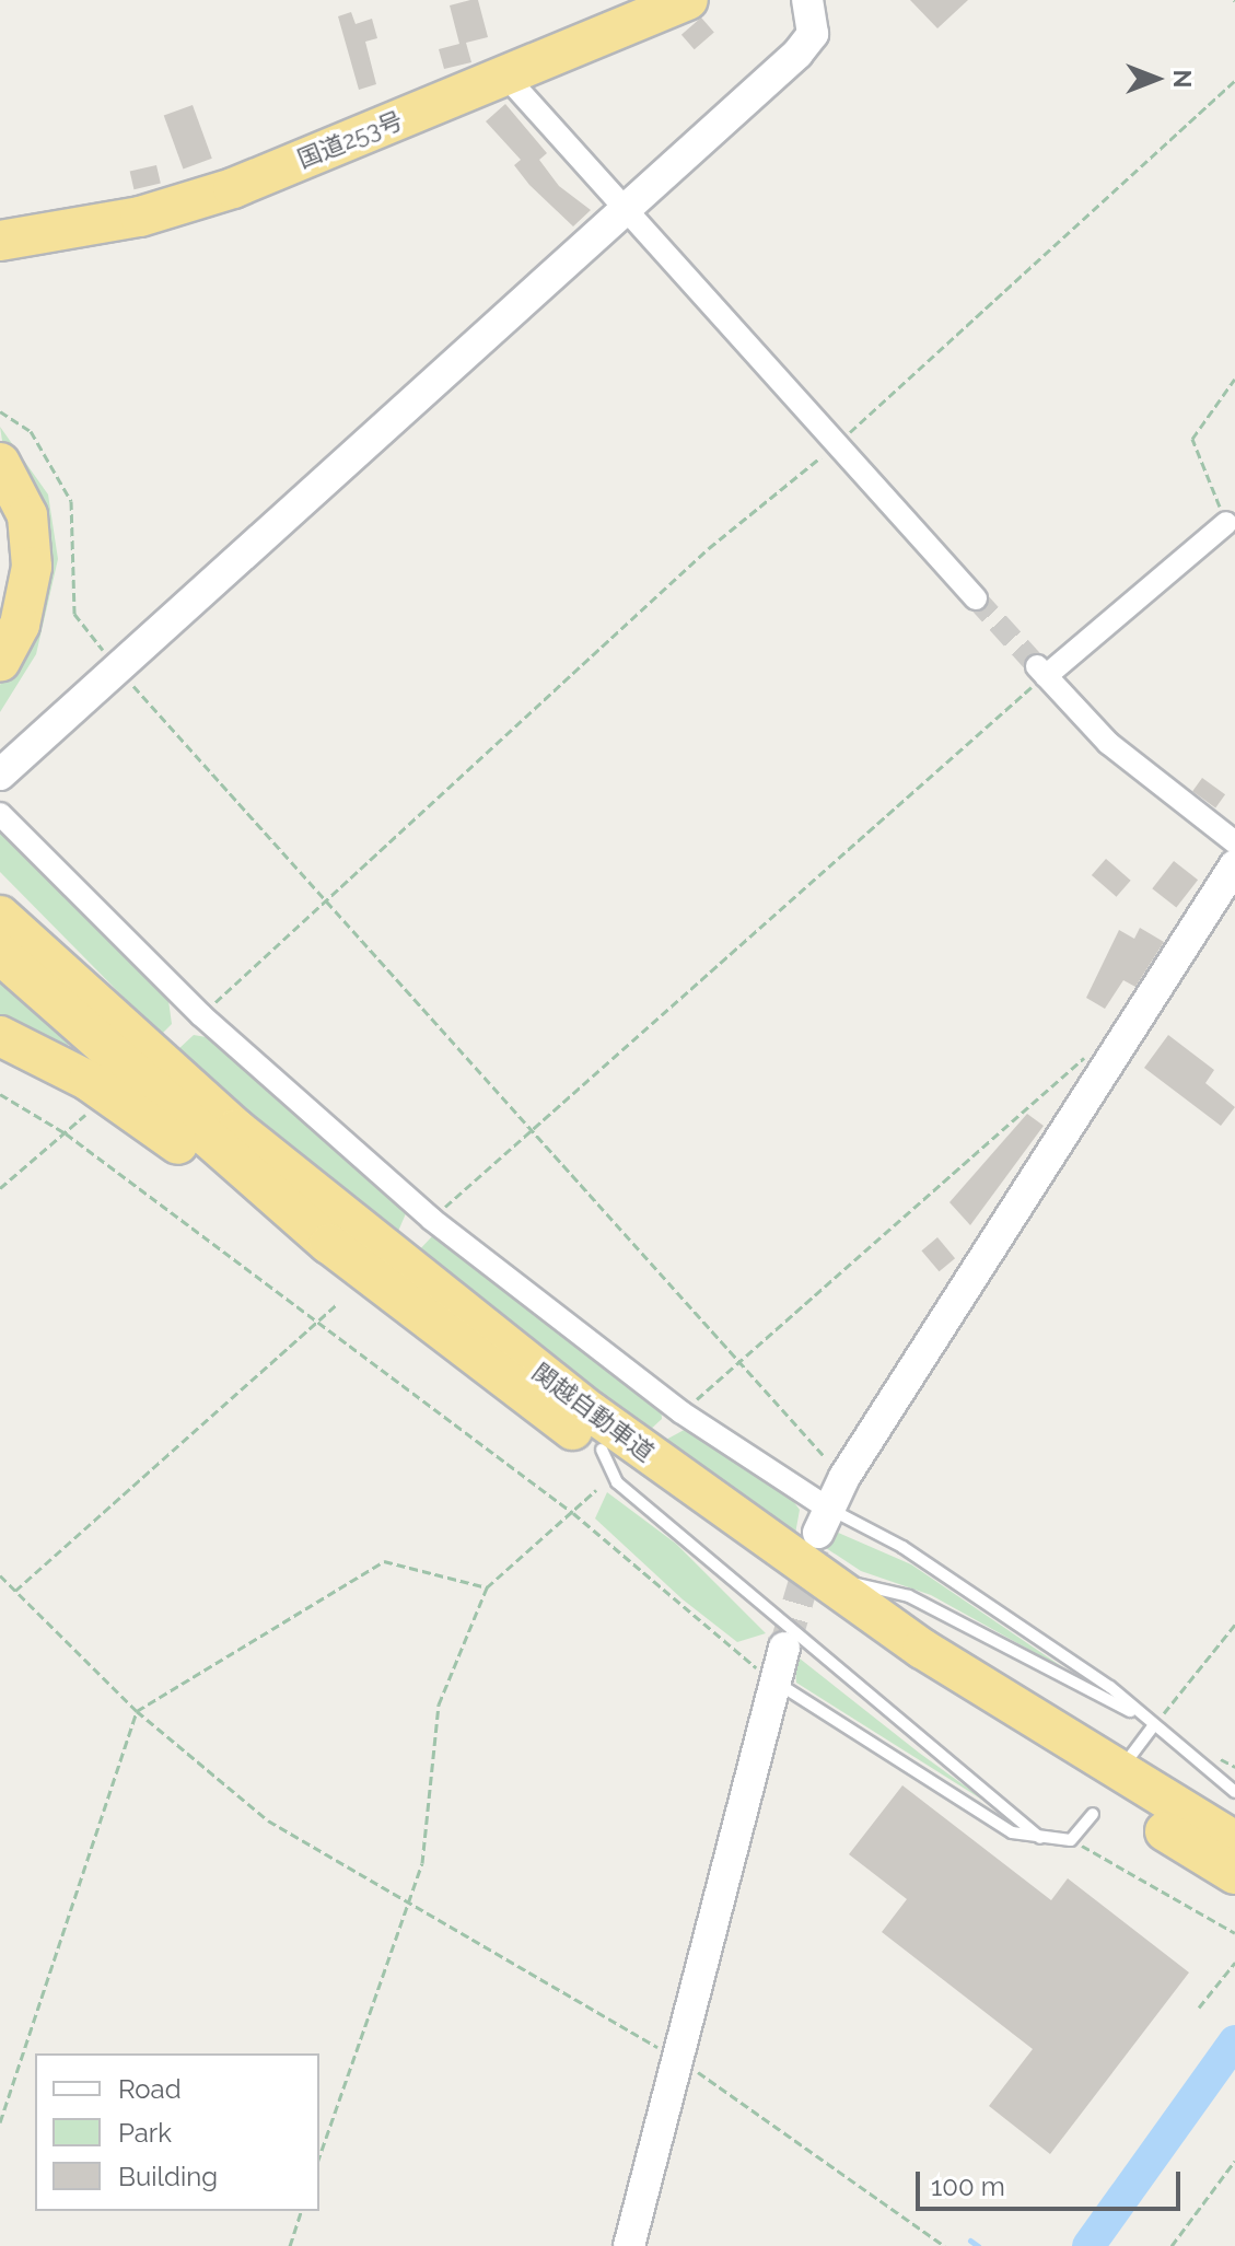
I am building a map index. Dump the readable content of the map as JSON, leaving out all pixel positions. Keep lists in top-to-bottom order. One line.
{"streets":{"highway":["国道253号","関越自動車道"]},"legend":["Road","Park","Building"],"scale_bar":"100 m","north":"right"}
